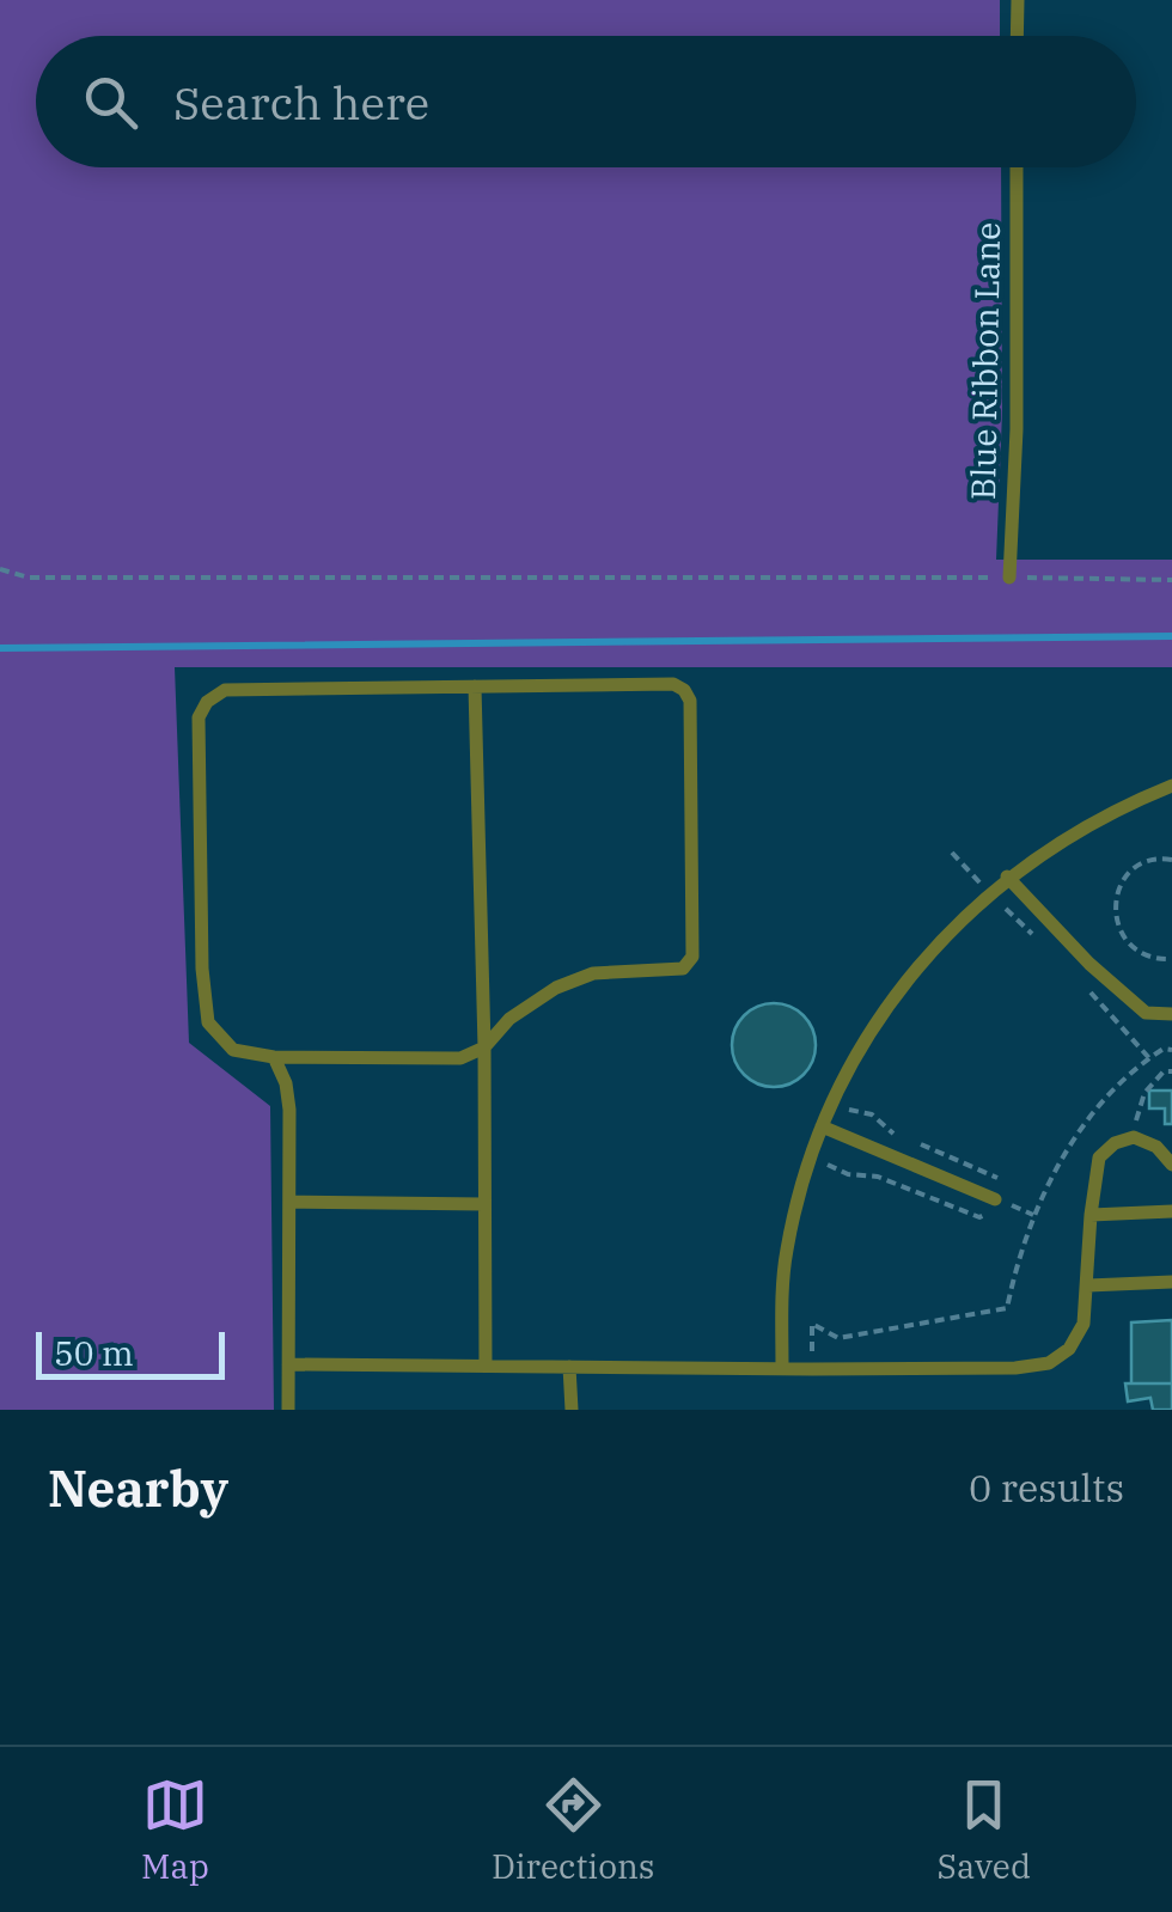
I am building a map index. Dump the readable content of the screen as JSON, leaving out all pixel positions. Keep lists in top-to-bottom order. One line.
{"streets":{"lane":["Blue Ribbon Lane"]},"scale_bar":"50 m","page":{"search":"Search here","scale":"50 m","heading":["Nearby","0 results"],"nav":["Map","Directions","Saved"]}}
